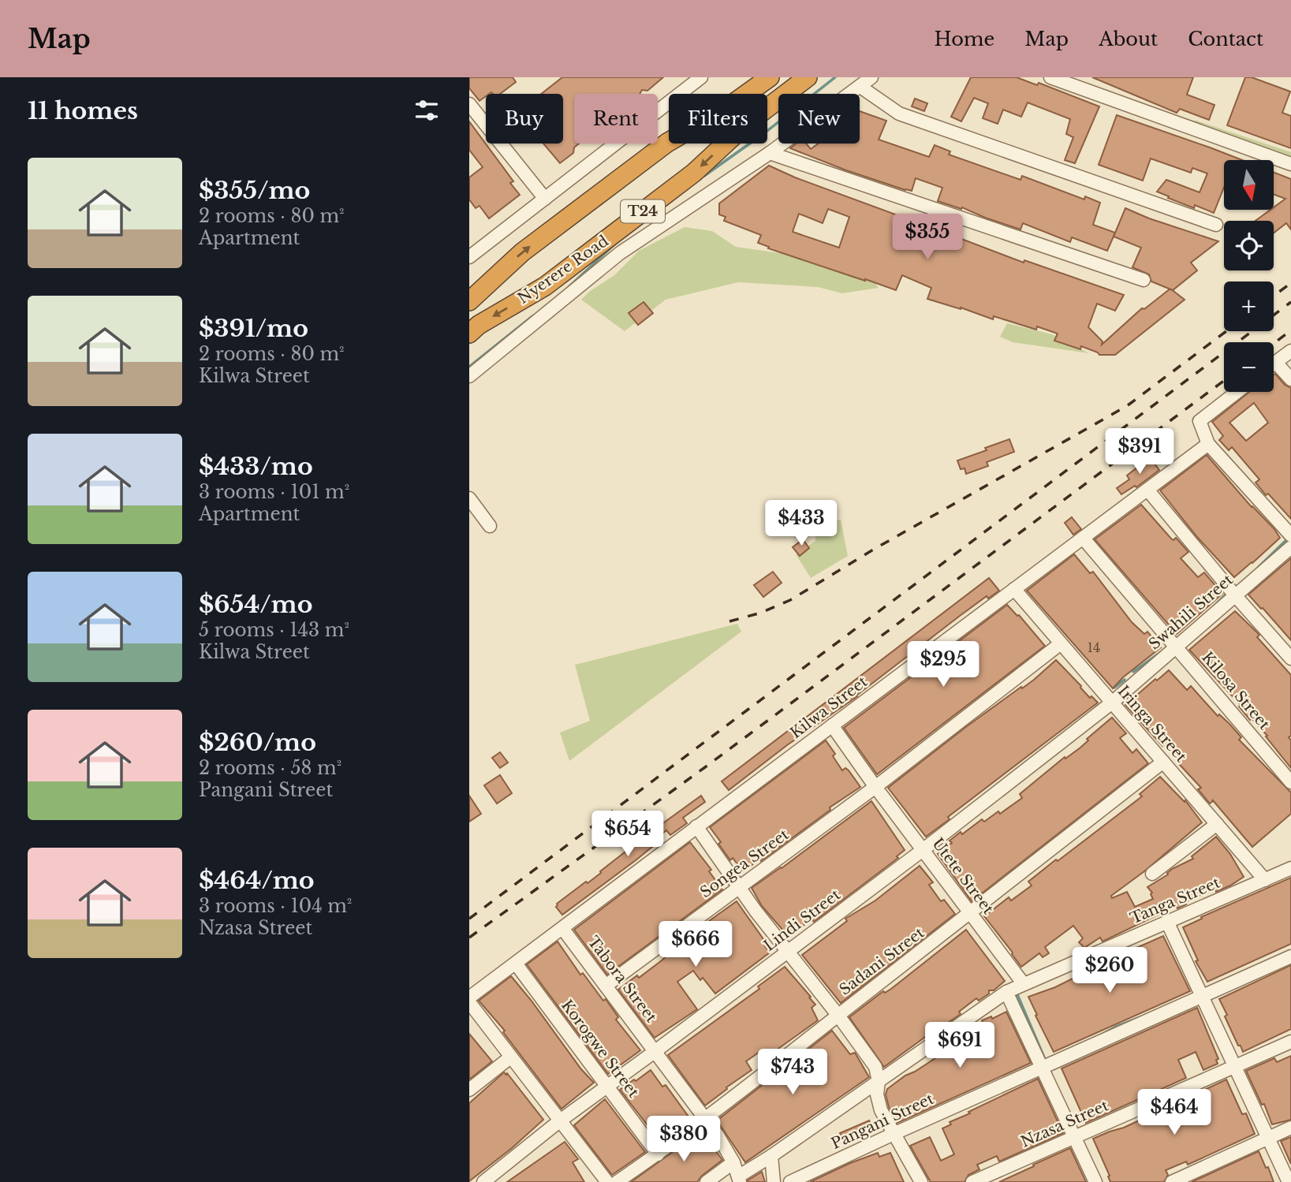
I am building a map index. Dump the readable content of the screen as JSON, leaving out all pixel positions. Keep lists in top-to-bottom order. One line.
{"streets":{"highway":["T24","Nyerere Road"],"street":["Swahili Street","Kilosa Street","Kilwa Street","Iringa Street","Songea Street","Utete Street","Tanga Street","Lindi Street","Sadani Street","Tabora Street","Korogwe Street","Pangani Street","Nzasa Street"]},"crossings":[["Swahili Street","Kilosa Street"],["Swahili Street","Iringa Street"],["Swahili Street","Lindi Street"],["Kilosa Street","Kilwa Street"],["Kilwa Street","Iringa Street"],["Kilwa Street","Utete Street"],["Kilwa Street","Tabora Street"],["Kilwa Street","Korogwe Street"],["Iringa Street","Songea Street"],["Iringa Street","Tanga Street"],["Iringa Street","Lindi Street"],["Iringa Street","Sadani Street"],["Songea Street","Utete Street"],["Songea Street","Tabora Street"],["Utete Street","Tanga Street"],["Utete Street","Lindi Street"],["Utete Street","Sadani Street"],["Tanga Street","Tabora Street"],["Lindi Street","Tabora Street"],["Lindi Street","Korogwe Street"],["Sadani Street","Tabora Street"],["Sadani Street","Korogwe Street"]],"house_numbers":["14"],"north":"bottom","page":{"header":"Map","nav":["Home","Map","About","Contact"],"heading":"11 homes","chip":["Buy","Rent","Filters","New"],"list":[{"name":"$355/mo","note":"2 rooms · 80 m² · Apartment"},{"name":"$391/mo","note":"2 rooms · 80 m² · Kilwa Street"},{"name":"$433/mo","note":"3 rooms · 101 m² · Apartment"},{"name":"$654/mo","note":"5 rooms · 143 m² · Kilwa Street"},{"name":"$260/mo","note":"2 rooms · 58 m² · Pangani Street"},{"name":"$464/mo","note":"3 rooms · 104 m² · Nzasa Street"}],"map_buttons":["+","−"],"price":["$355","$391","$433","$295","$654","$666","$260","$691","$743","$464","$380"]}}
